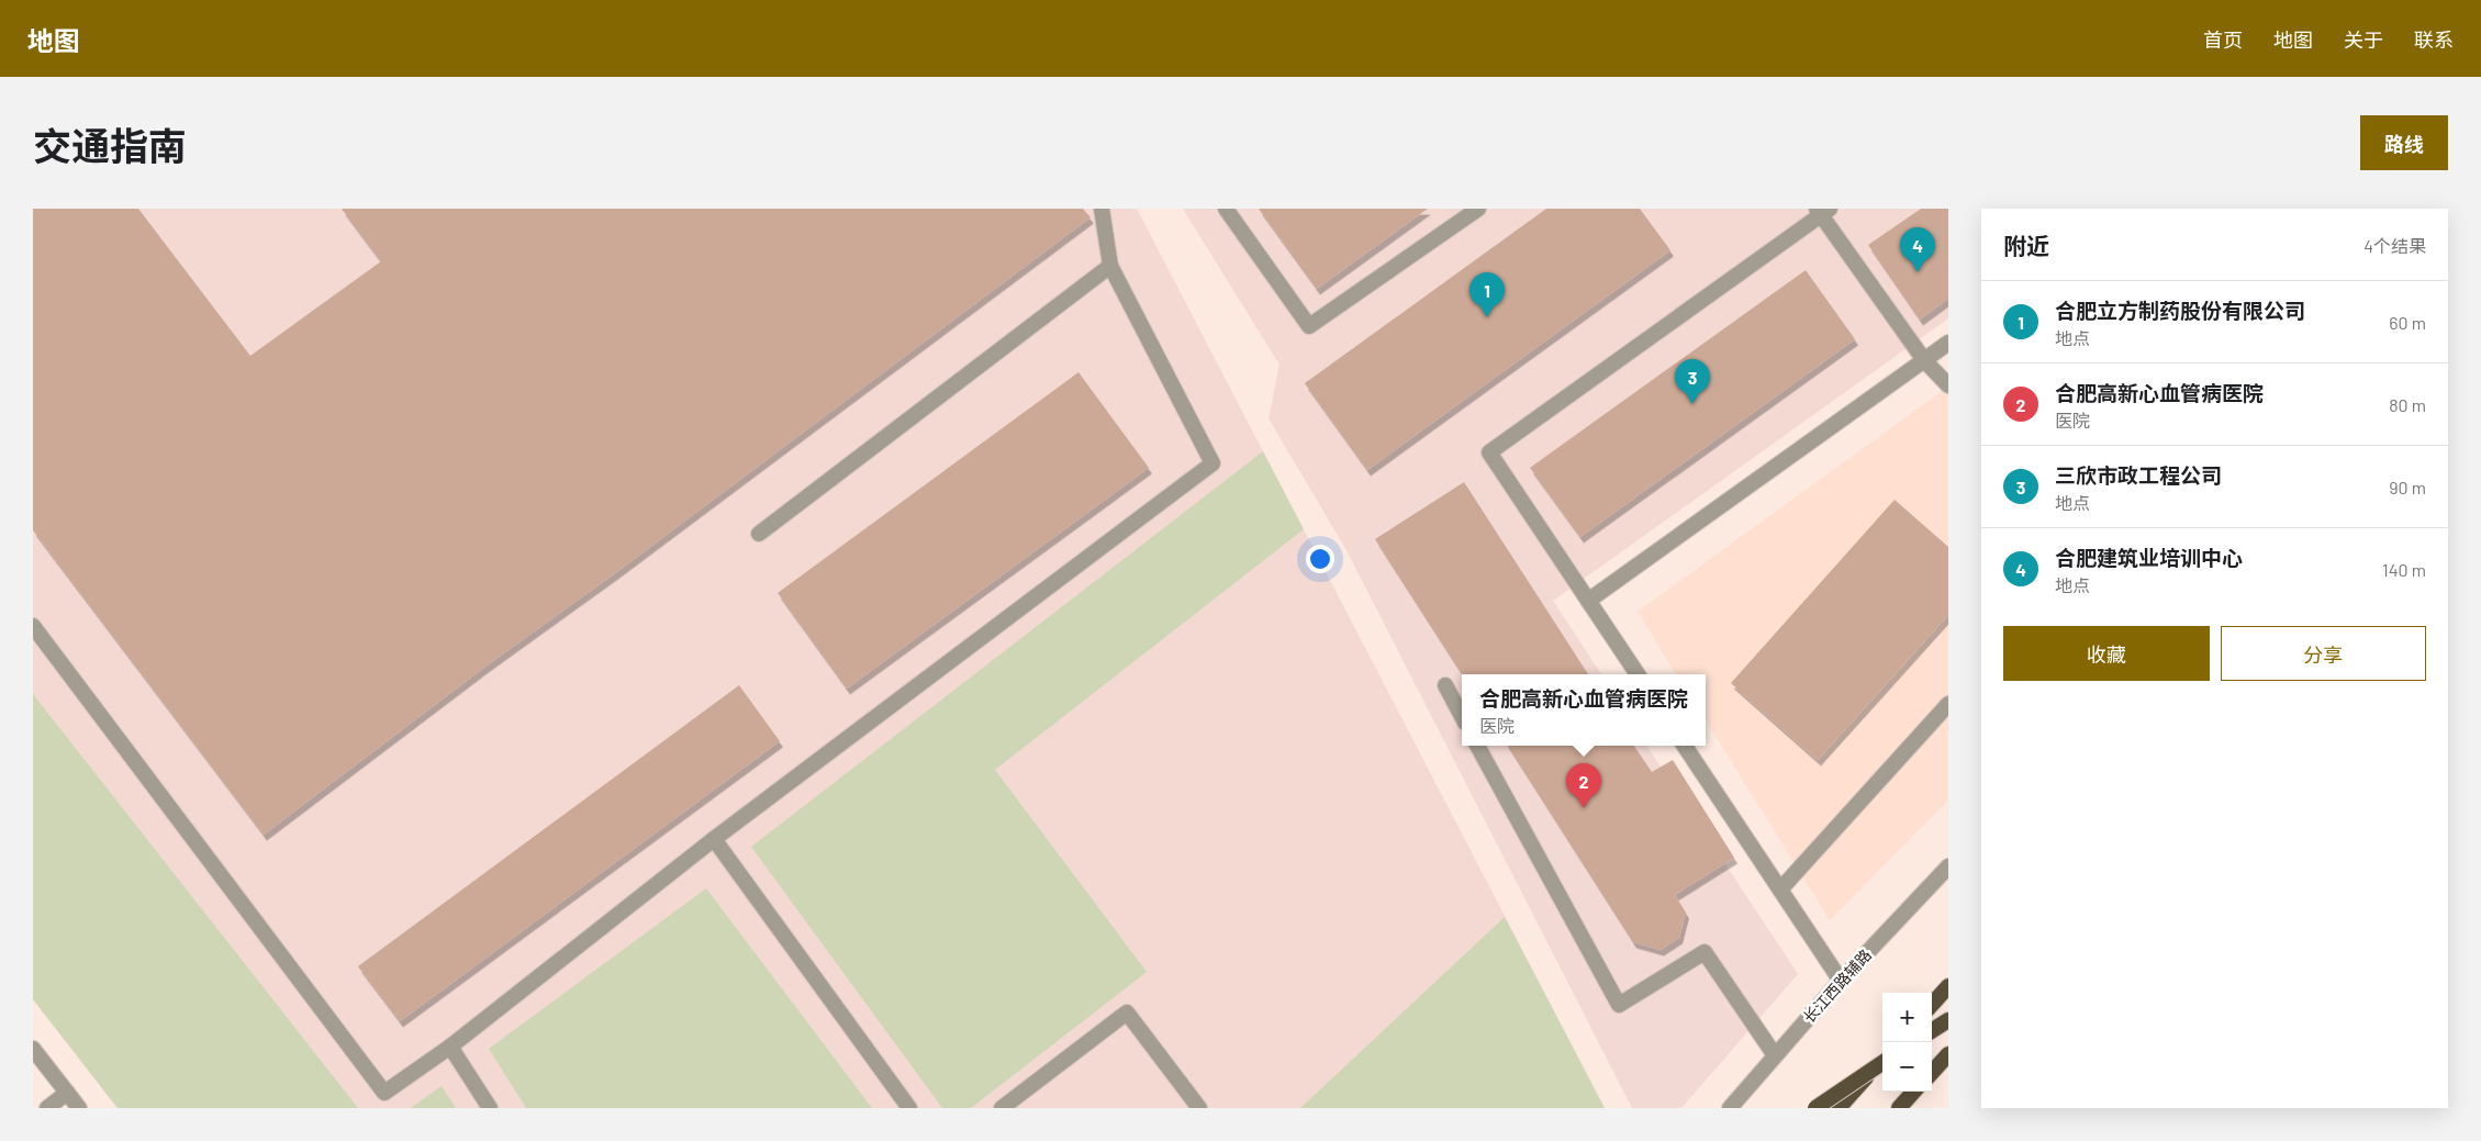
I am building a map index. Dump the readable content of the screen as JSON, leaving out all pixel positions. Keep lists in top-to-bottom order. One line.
{"streets":{"street":["长江西路辅路"]},"page":{"header":"地图","nav":["首页","地图","关于","联系"],"title":"交通指南","buttons":["路线",["收藏","分享"]],"heading":["附近","4个结果"],"pins":["4","1","3","2"],"list":[{"mark":"1","name":"合肥立方制药股份有限公司","note":"地点","value":"60 m"},{"mark":"2","name":"合肥高新心血管病医院","note":"医院","value":"80 m"},{"mark":"3","name":"三欣市政工程公司","note":"地点","value":"90 m"},{"mark":"4","name":"合肥建筑业培训中心","note":"地点","value":"140 m"}],"popup":["合肥高新心血管病医院","医院"],"map_buttons":["+","−"]}}
